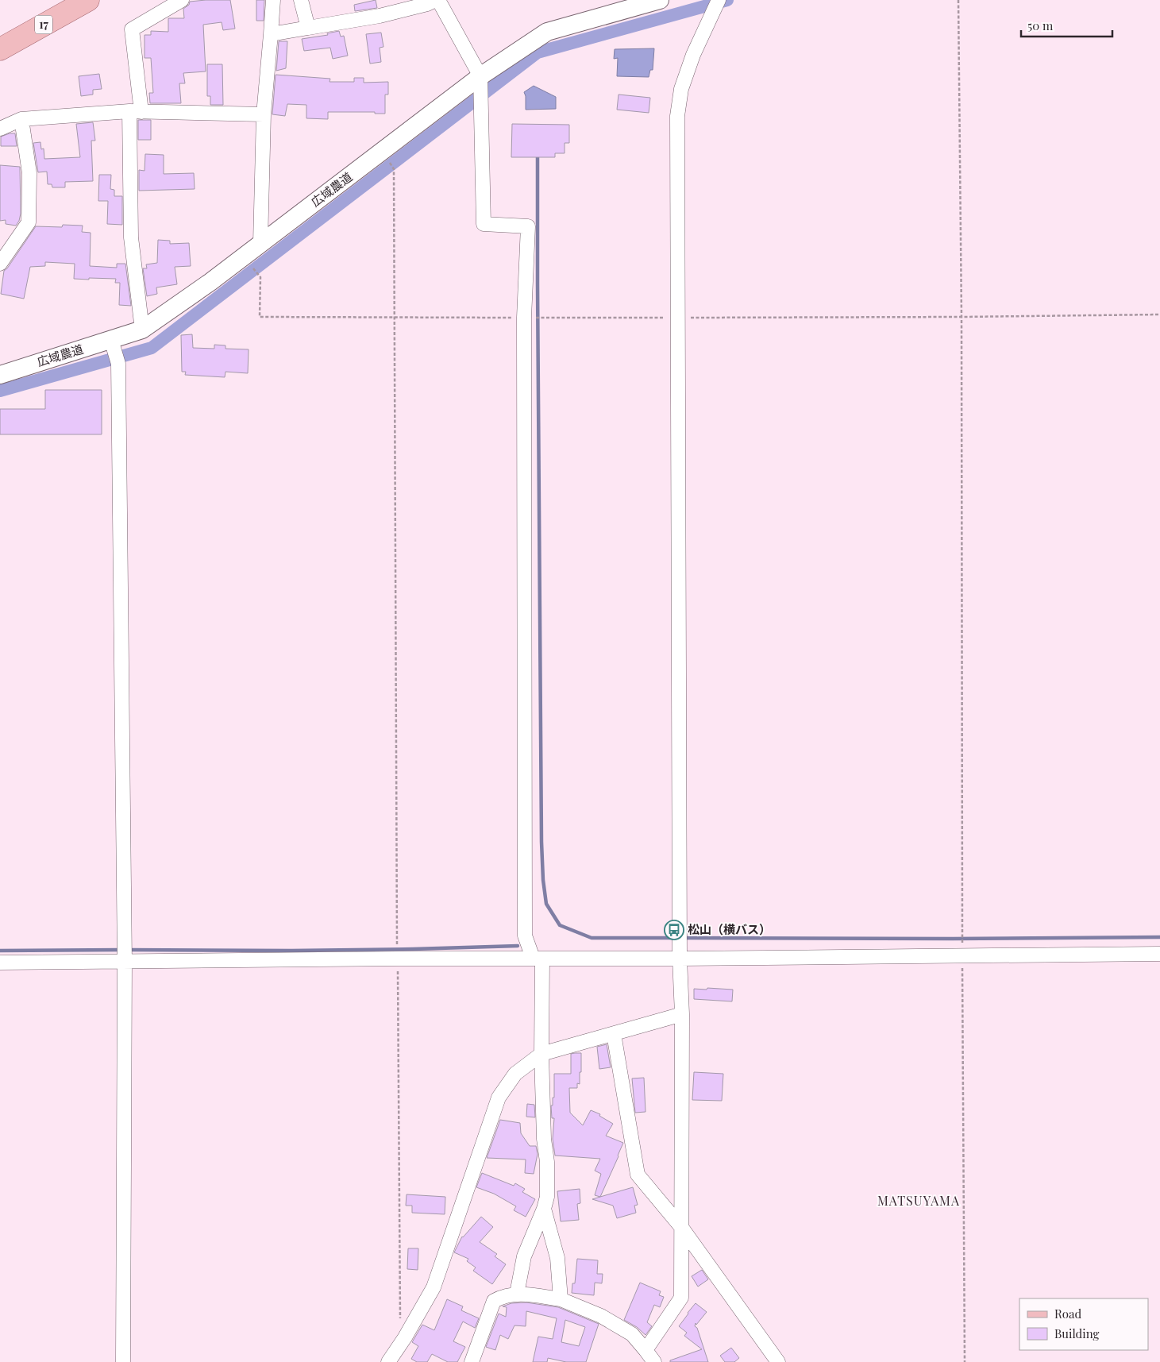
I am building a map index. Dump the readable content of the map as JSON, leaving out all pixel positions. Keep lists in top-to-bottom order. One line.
{"streets":{"main road":["17"],"street":["広域農道"]},"districts":["MATSUYAMA"],"places":{"bus stop":["松山（横バス）"]},"legend":["Road","Building"],"scale_bar":"50 m"}
